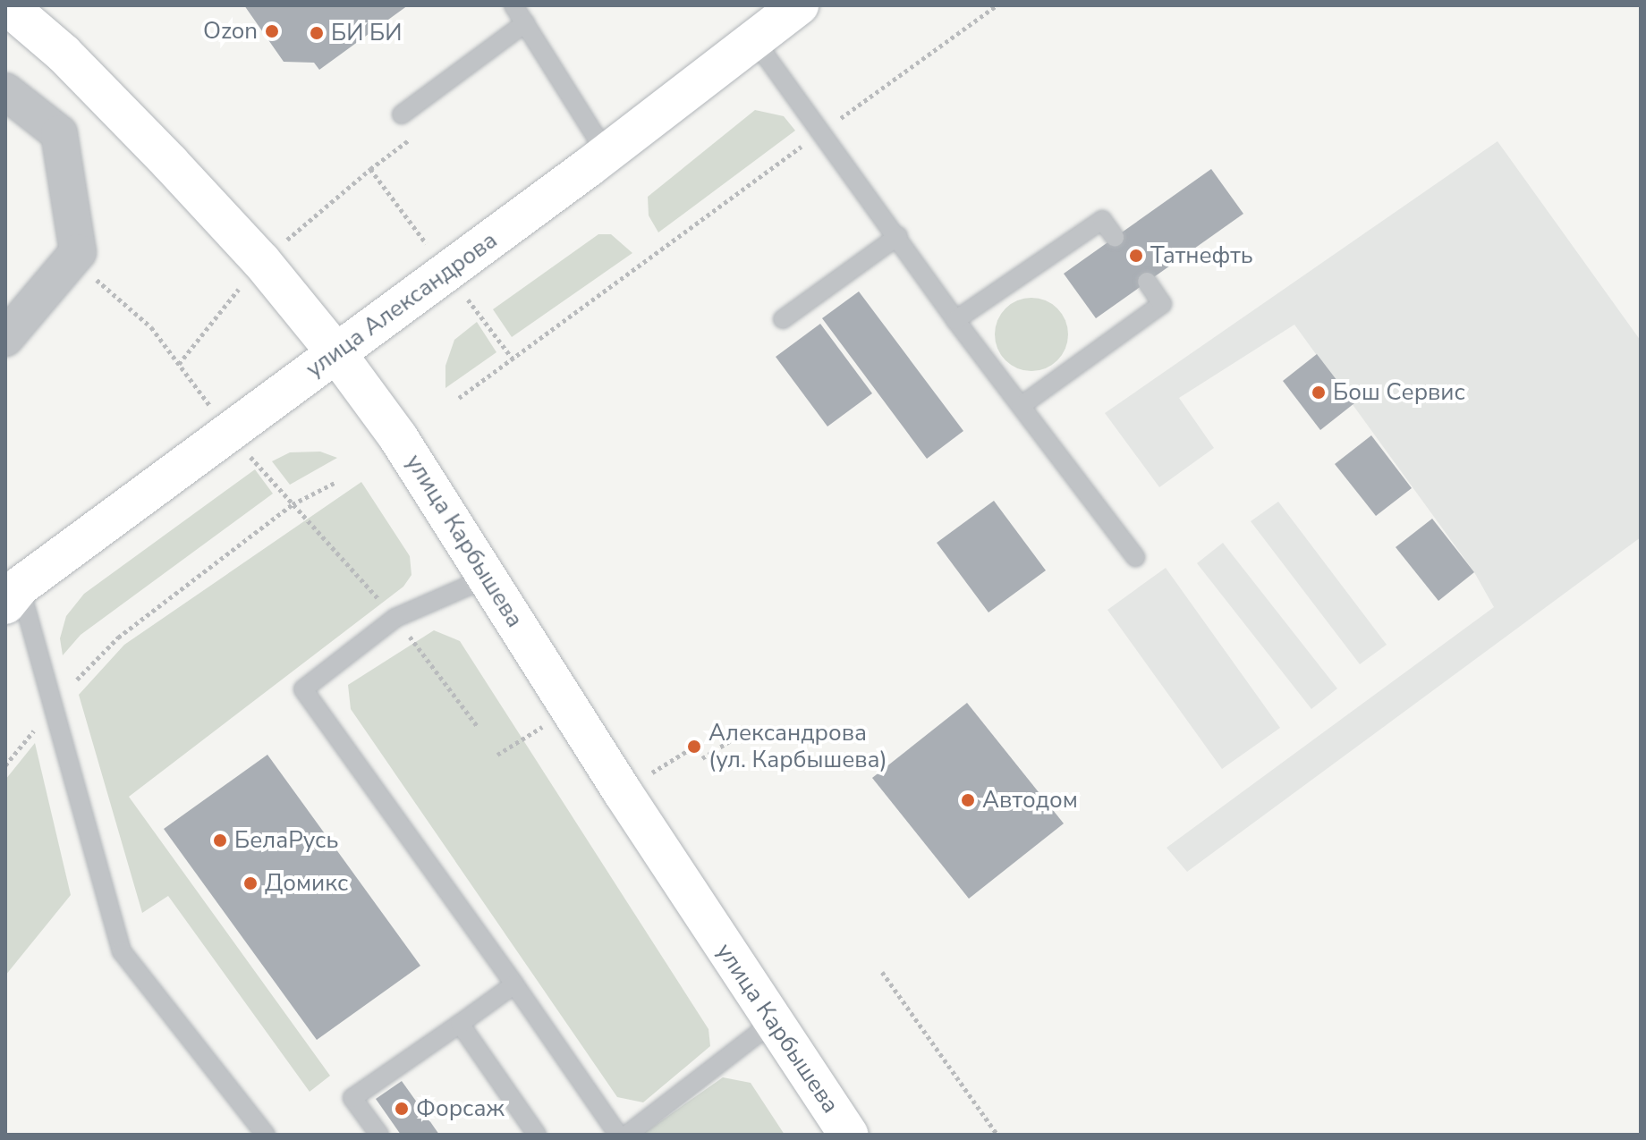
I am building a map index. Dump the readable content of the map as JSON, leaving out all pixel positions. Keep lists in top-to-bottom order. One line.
{"streets":{"street":["улица Александрова","улица Карбышева"]},"crossings":[["улица Александрова","улица Карбышева"]],"places":["Ozon","БИ БИ","Татнефть","Бош Сервис","Александрова (ул. Карбышева)","Автодом","БелаРусь","Домикс","Форсаж"]}
